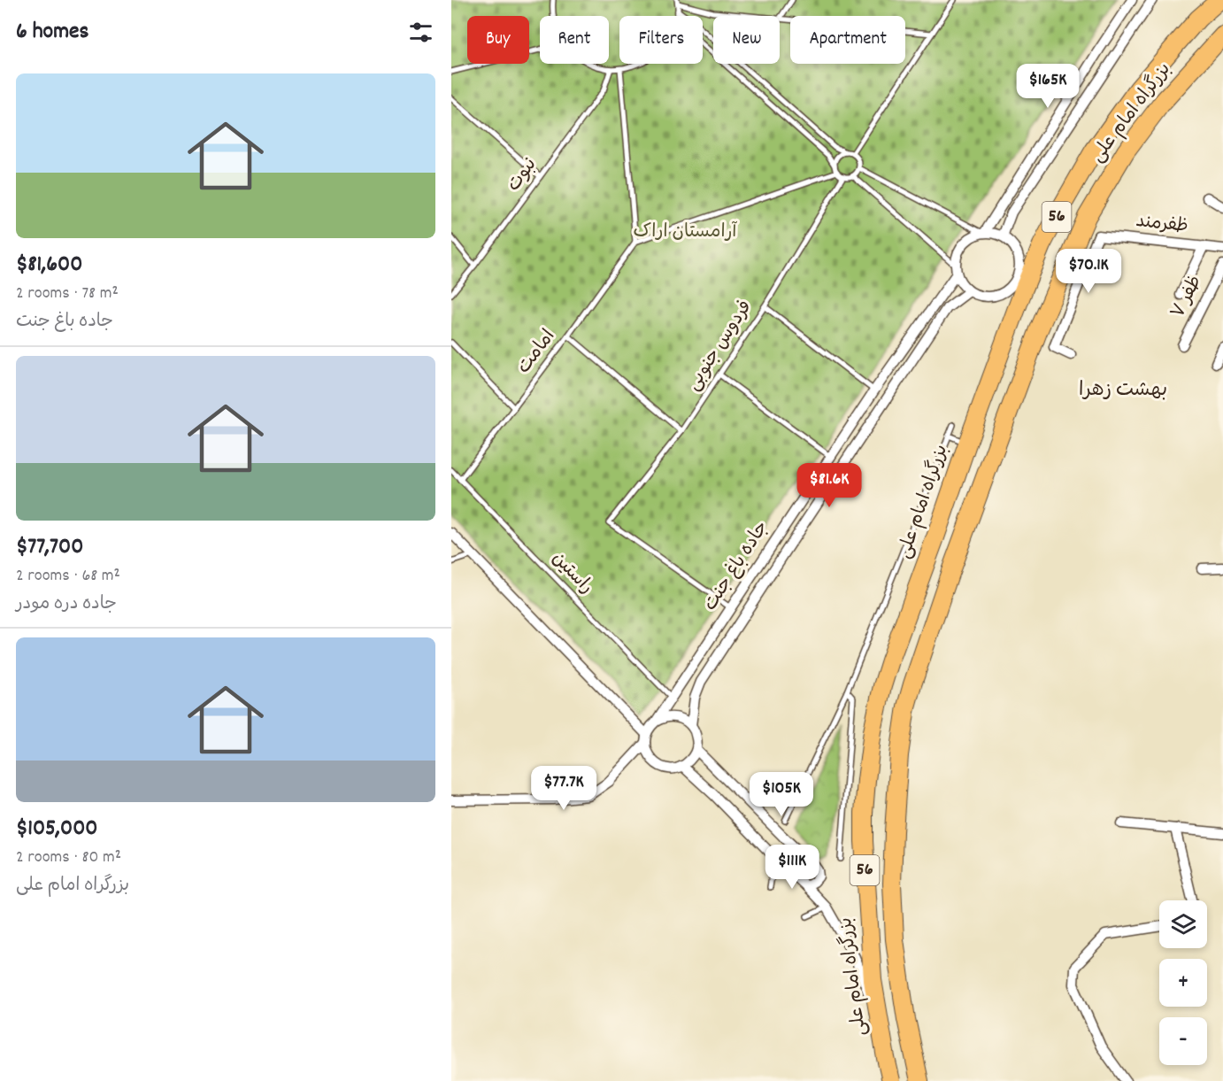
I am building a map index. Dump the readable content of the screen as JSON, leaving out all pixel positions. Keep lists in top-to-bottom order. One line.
{"streets":{"highway":["بزرگراه امام علی","56"],"street":["ظفرمند","ظفر ۷","جاده باغ جنت"],"lane":["نبوت","فردوس جنوبی","امامت","راستین"]},"crossings":[["فردوس جنوبی","جاده باغ جنت"],["امامت","راستین"],["جاده باغ جنت","راستین"]],"districts":["بهشت زهرا"],"parks":["آرامستان اراک"],"page":{"heading":"6 homes","chip":["Buy","Rent","Filters","New","Apartment"],"list":[{"name":"$81,600","note":"2 rooms · 78 m² · جاده باغ جنت"},{"name":"$77,700","note":"2 rooms · 68 m² · جاده دره مودر"},{"name":"$105,000","note":"2 rooms · 80 m² · بزرگراه امام علی"}],"price":["$165K","$70.1K","$81.6K","$77.7K","$105K","$111K"],"map_buttons":["+","−"]}}
